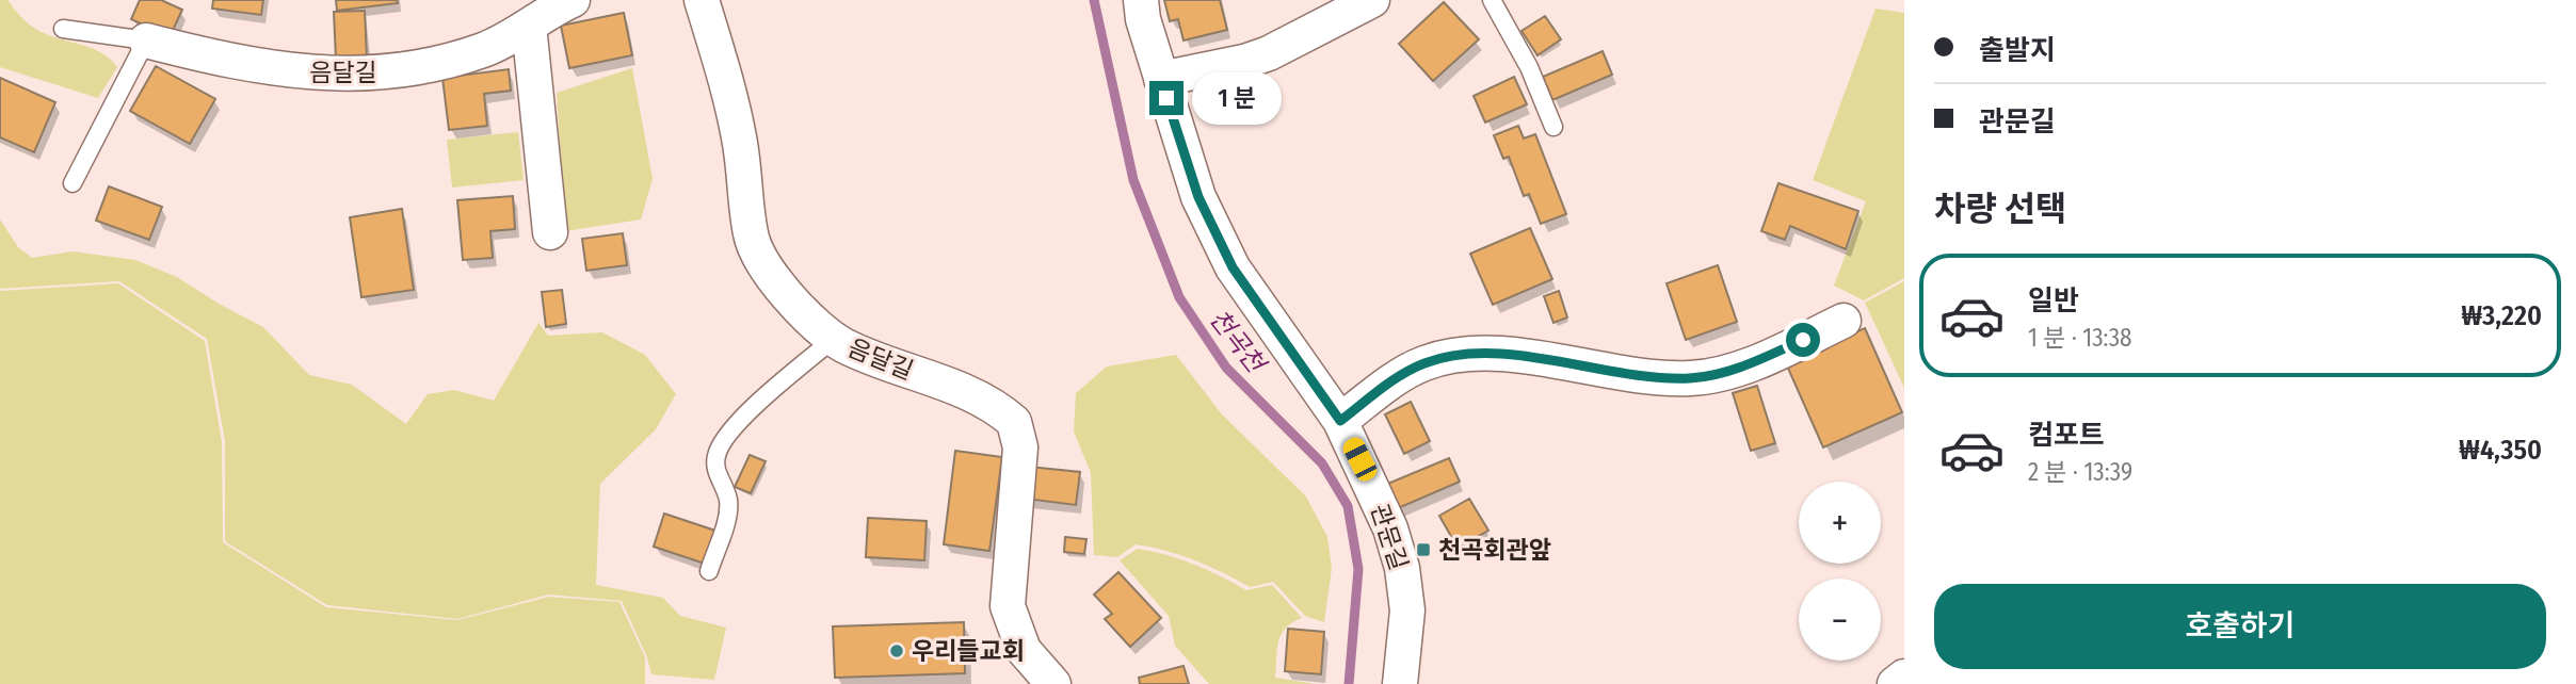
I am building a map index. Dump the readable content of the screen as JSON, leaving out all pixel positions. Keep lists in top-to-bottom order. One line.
{"streets":{"street":["음달길","관문길"]},"water":["천곡천"],"places":{"transit":["천곡회관앞"],"other":["우리들교회"]},"page":{"banner":["출발지","관문길"],"bubble":"1 분","heading":"차량 선택","list":[{"name":"일반","note":"1 분 · 13:38","value":"₩3,220"},{"name":"컴포트","note":"2 분 · 13:39","value":"₩4,350"}],"map_buttons":["+","−"],"buttons":"호출하기"}}
